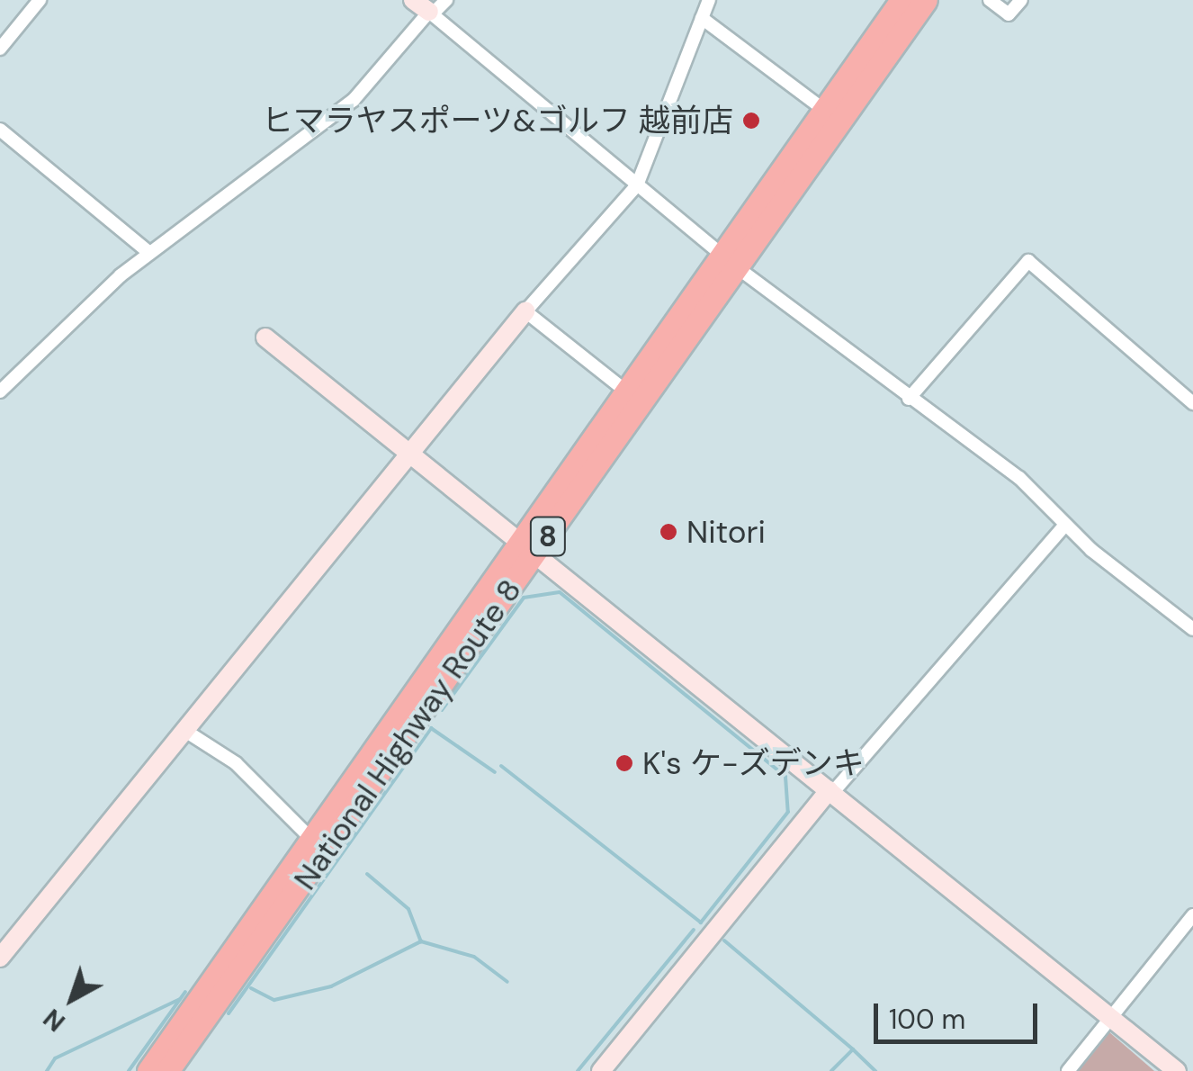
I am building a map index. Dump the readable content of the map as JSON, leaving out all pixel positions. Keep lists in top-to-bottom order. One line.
{"streets":{"highway":["8","National Highway Route 8"]},"places":["ヒマラヤスポーツ&ゴルフ 越前店","Nitori","K's ケ-ズデンキ"],"scale_bar":"100 m","north":"bottom left"}
